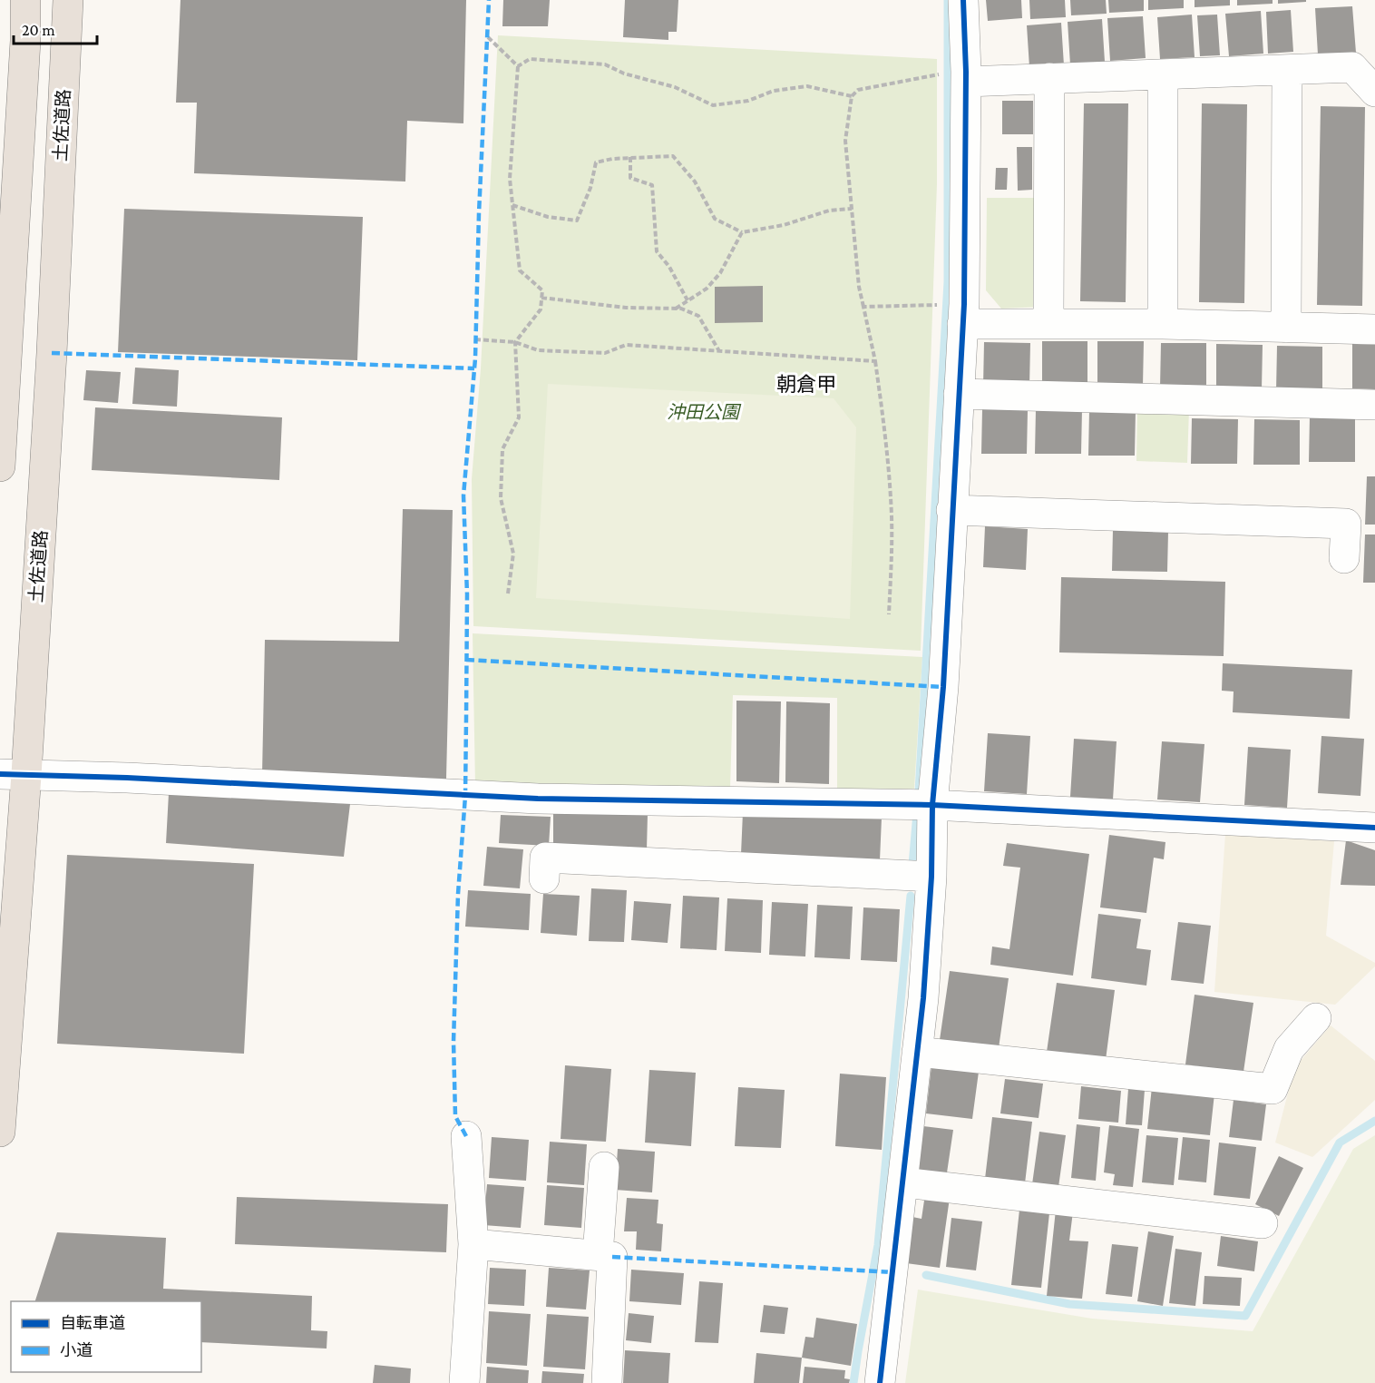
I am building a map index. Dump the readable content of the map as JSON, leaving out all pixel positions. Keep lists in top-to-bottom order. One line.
{"streets":{"highway":["土佐道路"]},"districts":["朝倉甲"],"parks":["沖田公園"],"legend":["自転車道","小道"],"scale_bar":"20 m"}
